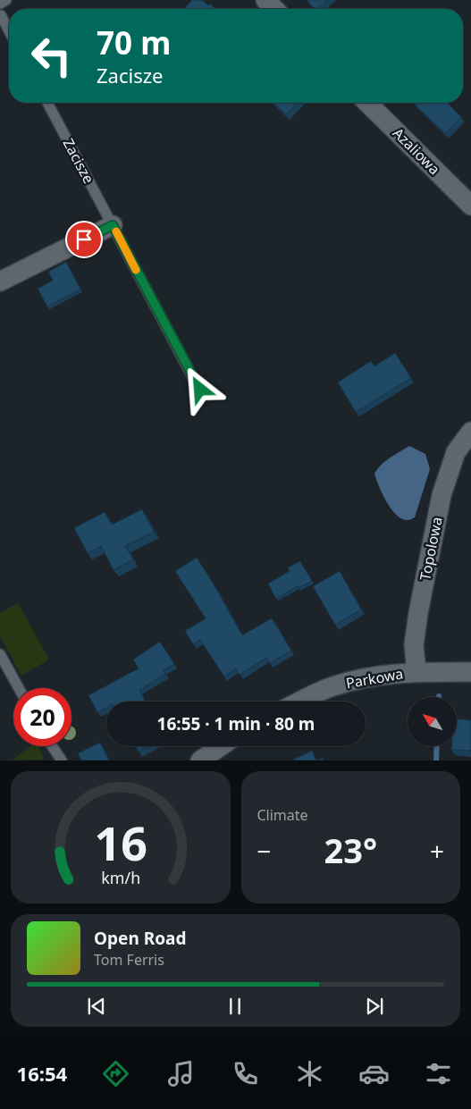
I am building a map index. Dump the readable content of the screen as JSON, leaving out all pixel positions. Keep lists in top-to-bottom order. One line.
{"streets":{"street":["Azaliowa","Topolowa","Parkowa"],"lane":["Zacisze"]},"crossings":[["Topolowa","Parkowa"]],"north":"top left","page":{"turn":["70 m","Zacisze"],"limit":"20","trip":"16:55 · 1 min · 80 m","tile":"Climate","heat":["−","23°","+"],"song":["Open Road","Tom Ferris"],"tabs":"16:54","gauge":["16","km/h"]}}
